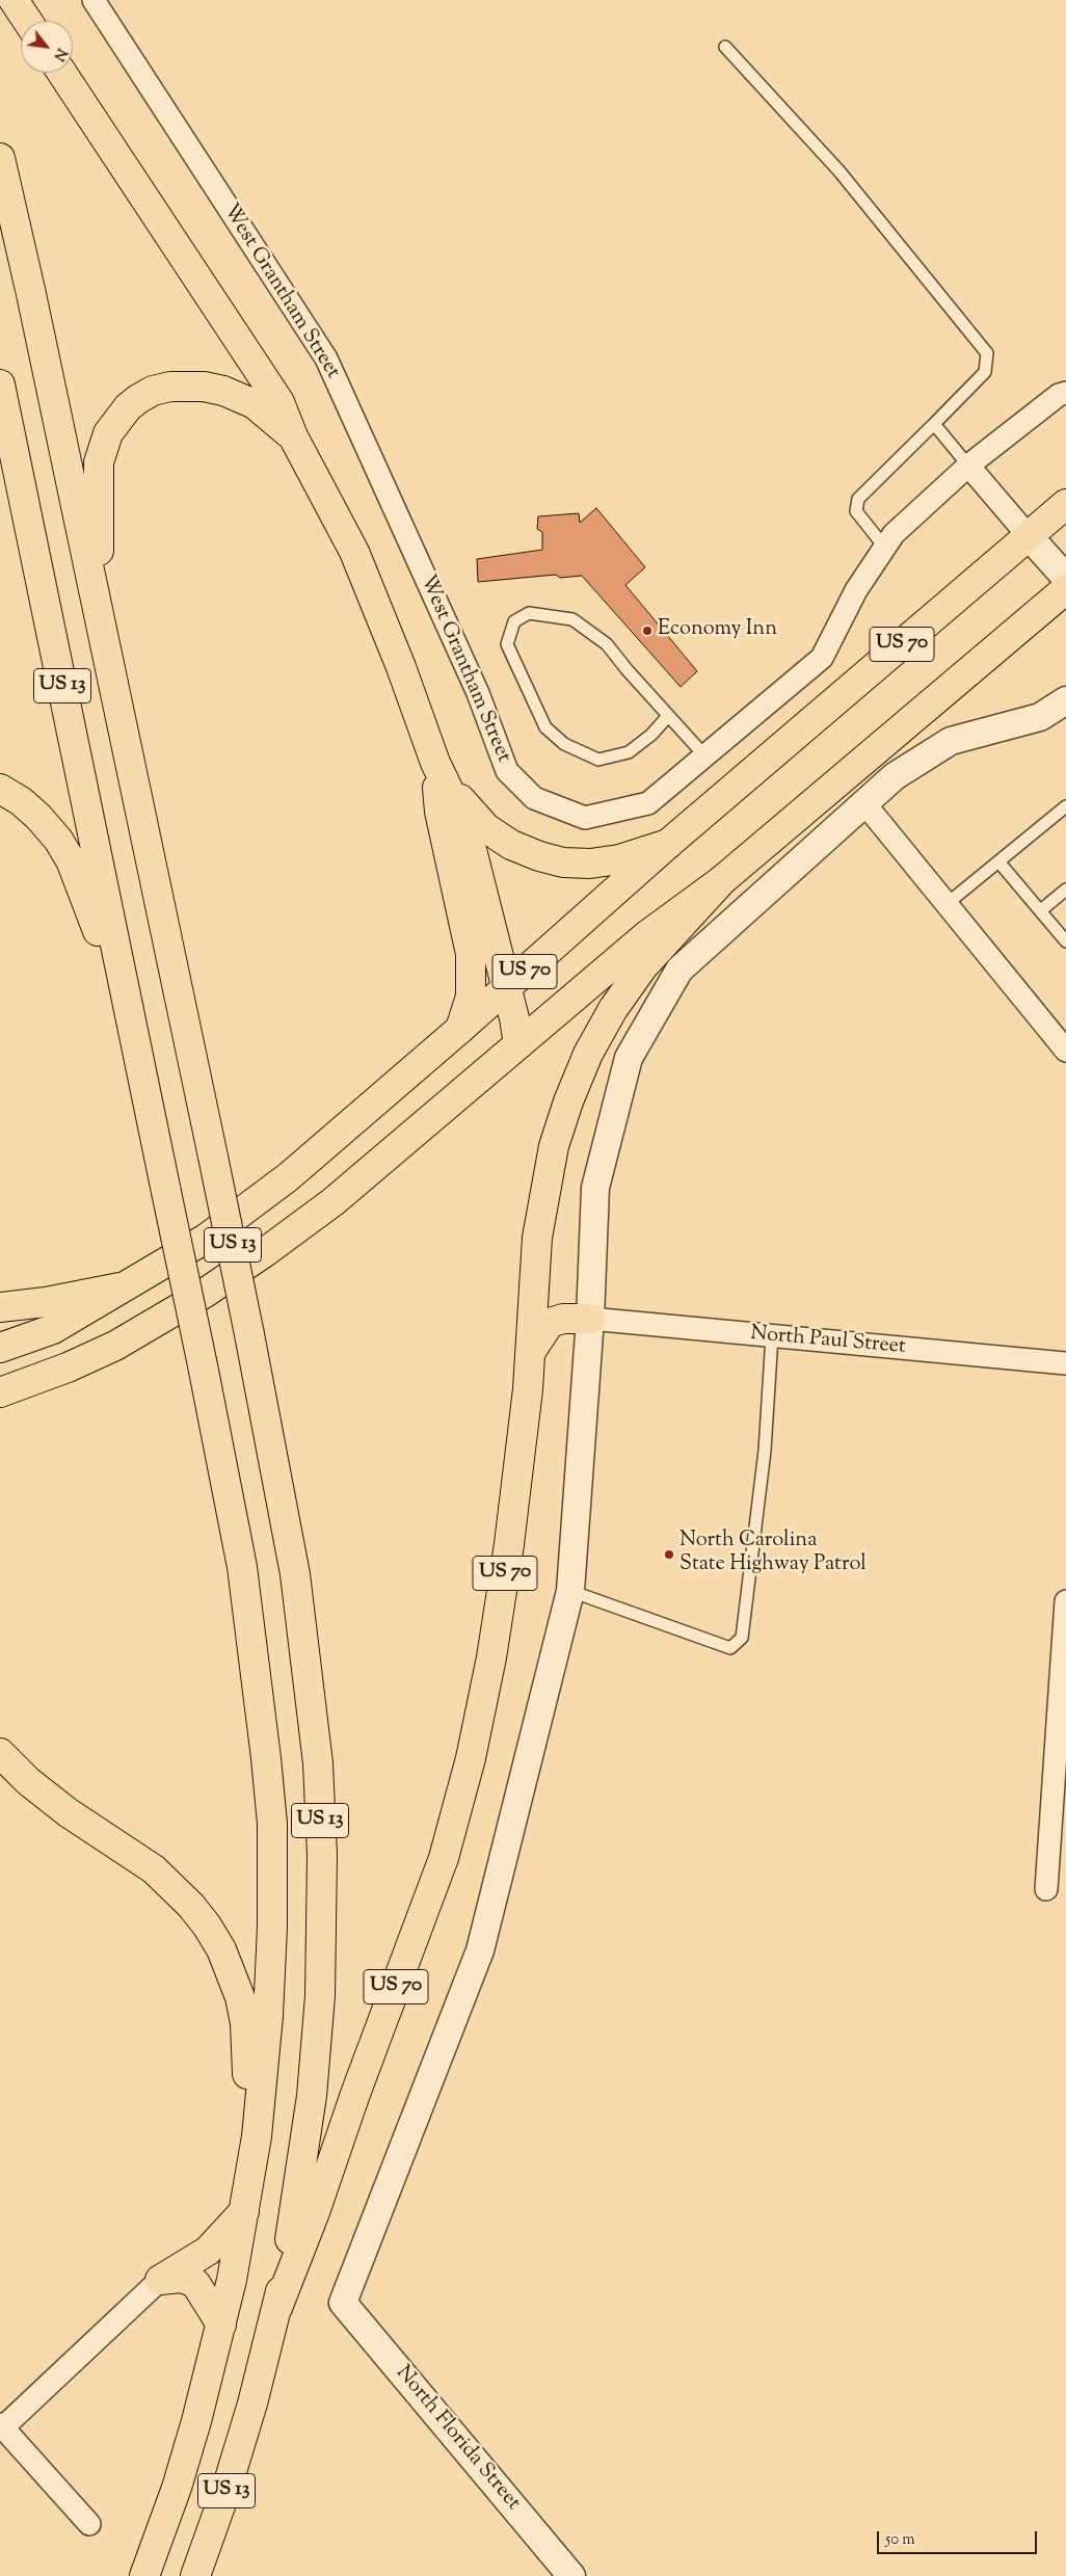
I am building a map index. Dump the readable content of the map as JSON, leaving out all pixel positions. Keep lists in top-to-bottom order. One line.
{"streets":{"main road":["US 70","US 13"],"street":["West Grantham Street","North Paul Street","North Florida Street"]},"crossings":[["US 70","US 13"]],"places":["Economy Inn","North Carolina State Highway Patrol"],"scale_bar":"50 m","north":"bottom right"}
